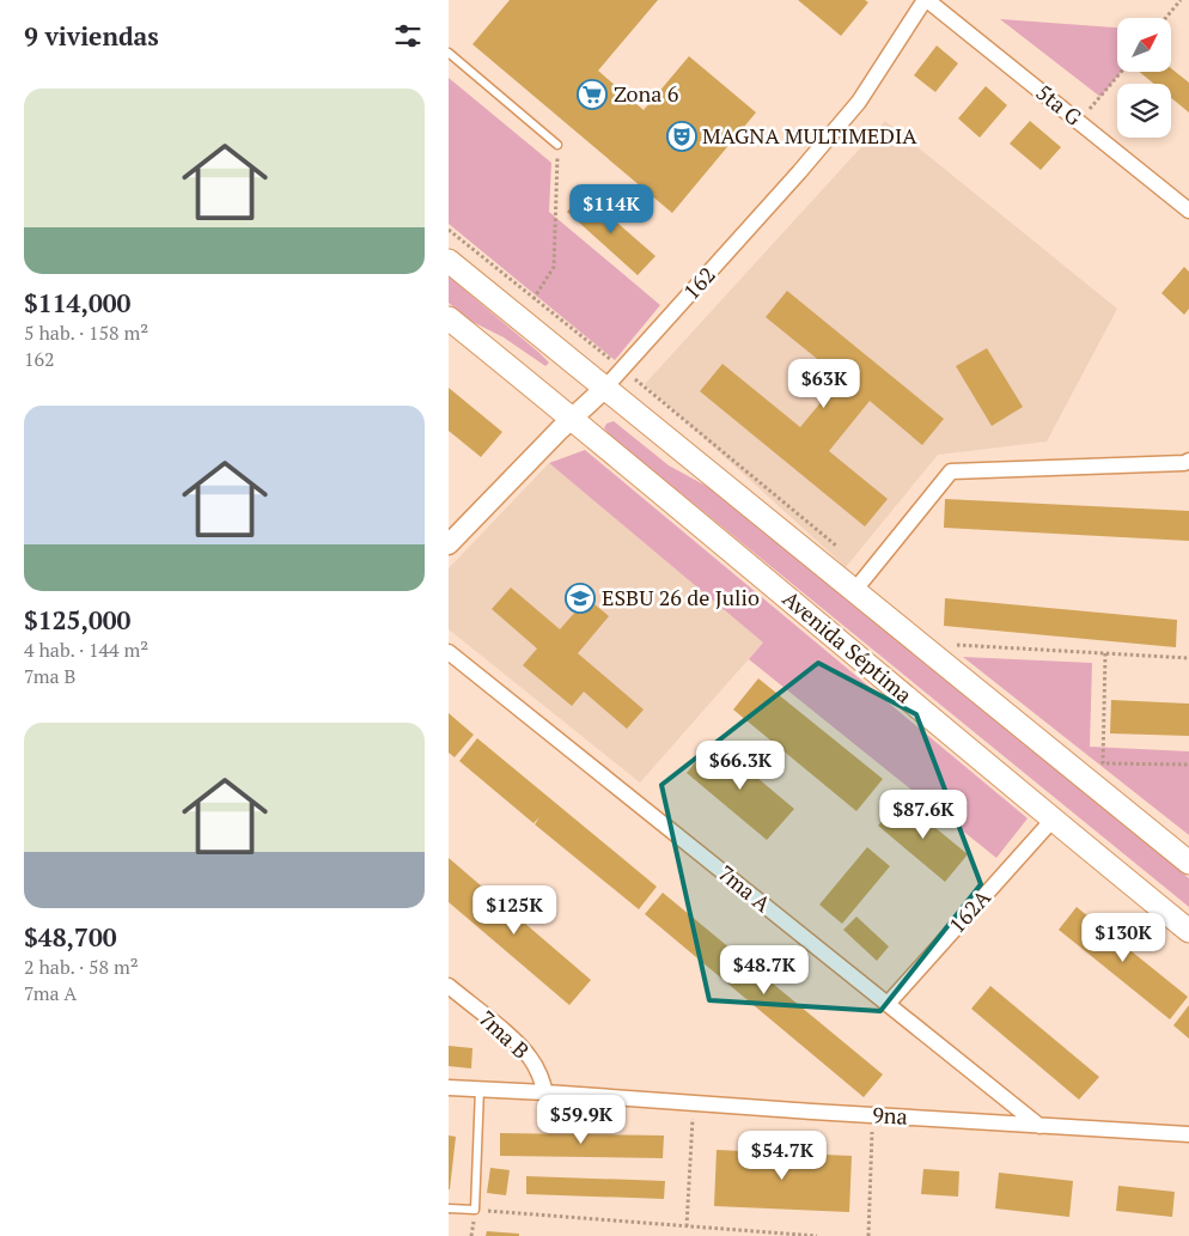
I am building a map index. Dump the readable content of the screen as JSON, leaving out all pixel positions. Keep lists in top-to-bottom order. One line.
{"streets":{"main road":["Avenida Séptima"],"street":["5ta G","162","7ma A","162A","7ma B","9na"]},"crossings":[["5ta G","162"],["162","Avenida Séptima"],["Avenida Séptima","162A"],["7ma A","162A"],["7ma A","9na"],["7ma B","9na"]],"places":{"supermarket":["Zona 6"],"theatre":["MAGNA MULTIMEDIA"],"school or university":["ESBU 26 de Julio"]},"north":"top right","page":{"heading":"9 viviendas","list":[{"name":"$114,000","note":"5 hab. · 158 m² · 162"},{"name":"$125,000","note":"4 hab. · 144 m² · 7ma B"},{"name":"$48,700","note":"2 hab. · 58 m² · 7ma A"}],"price":["$114K","$63K","$66.3K","$87.6K","$125K","$130K","$48.7K","$59.9K","$54.7K"]}}
